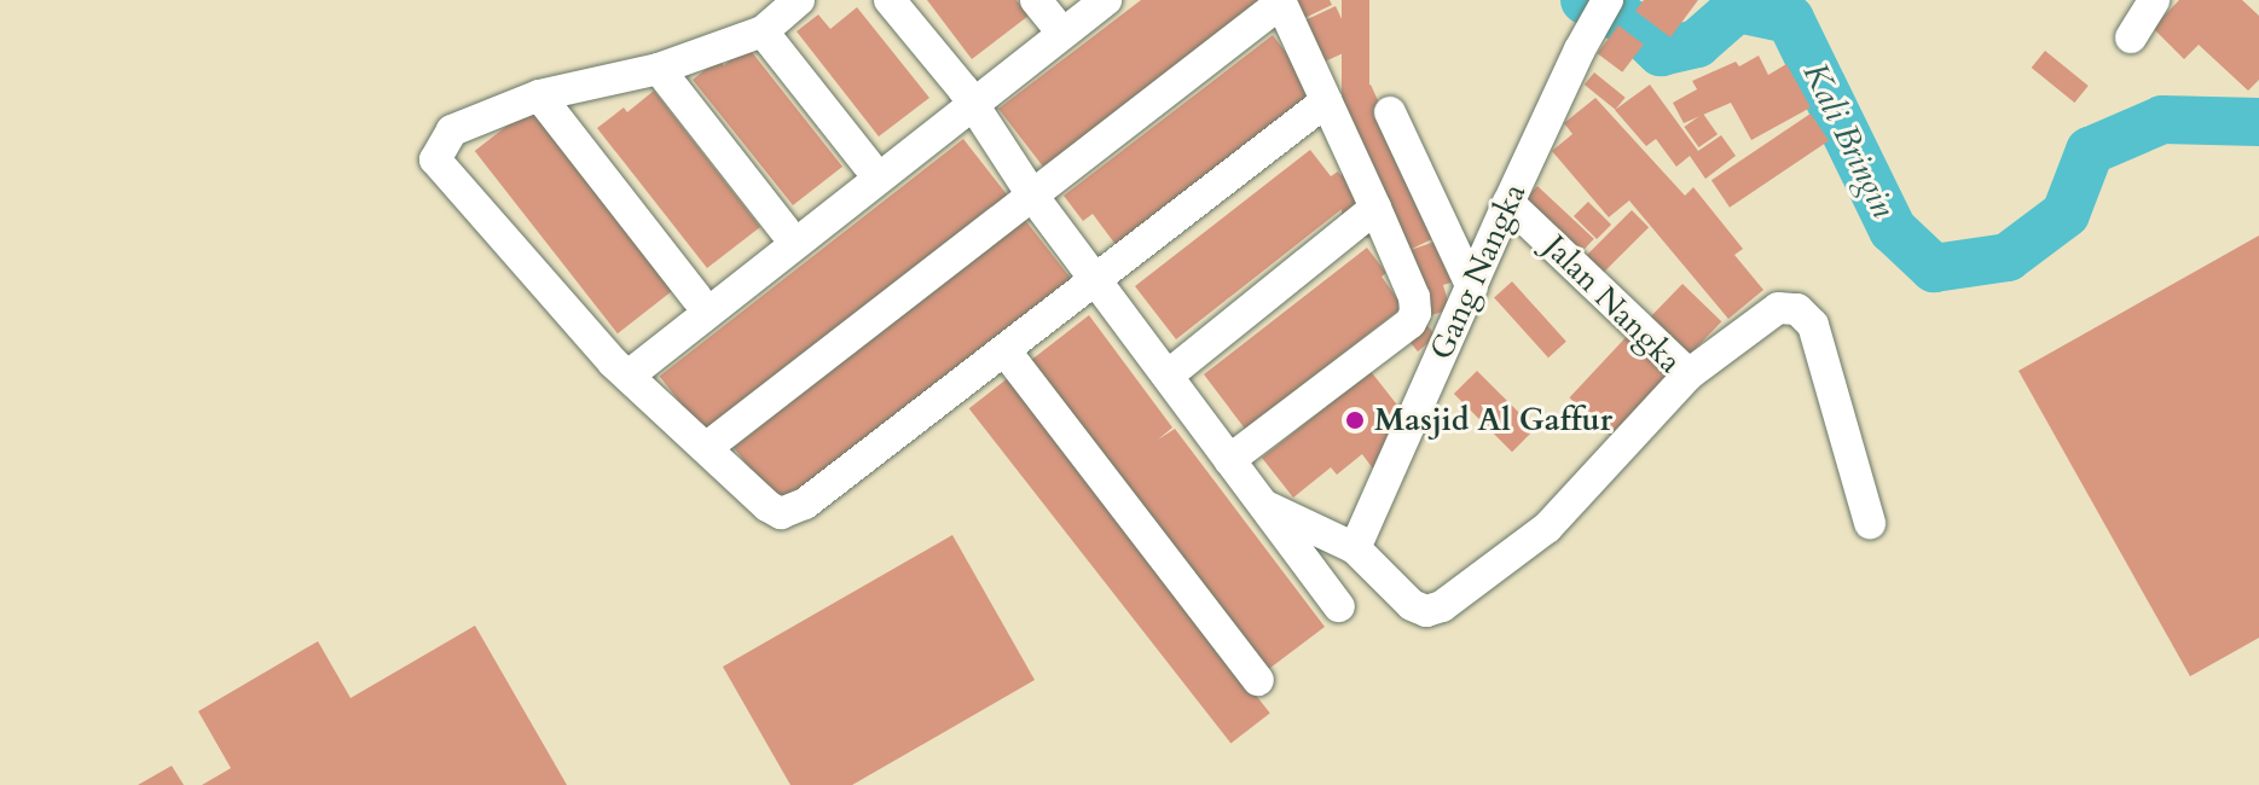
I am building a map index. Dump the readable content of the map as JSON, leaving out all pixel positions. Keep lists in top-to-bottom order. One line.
{"streets":{"street":["Gang Nangka","Jalan Nangka"]},"crossings":[["Gang Nangka","Jalan Nangka"]],"water":["Kali Bringin"],"places":["Masjid Al Gaffur"]}
